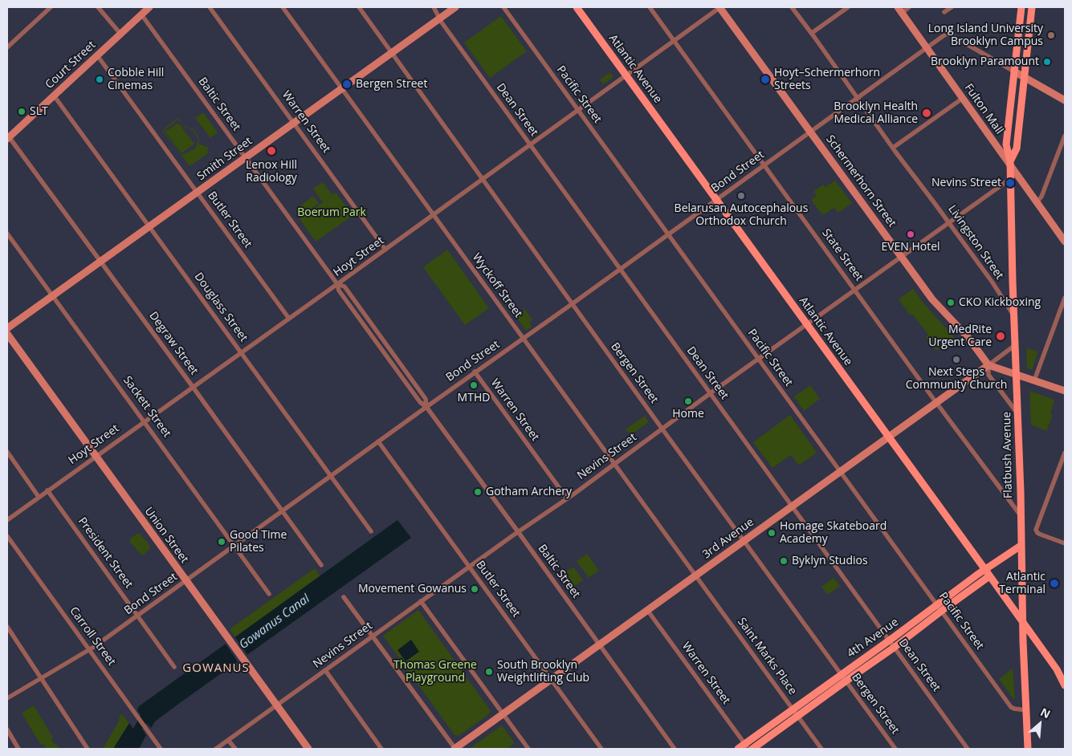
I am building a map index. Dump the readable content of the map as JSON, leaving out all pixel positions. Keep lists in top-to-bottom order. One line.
{"streets":{"main road":["Atlantic Avenue","Flatbush Avenue","4th Avenue"],"street":["Court Street","Pacific Street","Baltic Street","Fulton Mall","Dean Street","Warren Street","Smith Street","Bond Street","Schermerhorn Street","Butler Street","Livingston Street","State Street","Hoyt Street","Wyckoff Street","Douglass Street","Degraw Street","Bergen Street","Sackett Street","Nevins Street","Union Street","3rd Avenue","President Street","Carroll Street","Saint Marks Place"]},"crossings":[["Court Street","Baltic Street"],["Court Street","Butler Street"],["Court Street","Douglass Street"],["Court Street","Degraw Street"],["Atlantic Avenue","Bond Street"],["Atlantic Avenue","Hoyt Street"],["Atlantic Avenue","Flatbush Avenue"],["Atlantic Avenue","Nevins Street"],["Atlantic Avenue","3rd Avenue"],["Atlantic Avenue","4th Avenue"],["Pacific Street","Bond Street"],["Pacific Street","Hoyt Street"],["Pacific Street","Flatbush Avenue"],["Pacific Street","Nevins Street"],["Pacific Street","3rd Avenue"],["Pacific Street","4th Avenue"],["Baltic Street","Smith Street"],["Baltic Street","Bond Street"],["Baltic Street","Hoyt Street"],["Baltic Street","Nevins Street"],["Baltic Street","3rd Avenue"],["Fulton Mall","Bond Street"],["Fulton Mall","Flatbush Avenue"],["Dean Street","Smith Street"],["Dean Street","Bond Street"],["Dean Street","Hoyt Street"],["Dean Street","Nevins Street"],["Dean Street","3rd Avenue"],["Dean Street","4th Avenue"],["Warren Street","Smith Street"],["Warren Street","Bond Street"],["Warren Street","Hoyt Street"],["Warren Street","Nevins Street"],["Warren Street","3rd Avenue"],["Warren Street","4th Avenue"],["Smith Street","Butler Street"],["Smith Street","Wyckoff Street"],["Smith Street","Douglass Street"],["Smith Street","Degraw Street"],["Smith Street","Bergen Street"],["Smith Street","Sackett Street"],["Bond Street","Schermerhorn Street"],["Bond Street","Butler Street"],["Bond Street","Livingston Street"],["Bond Street","State Street"],["Bond Street","Wyckoff Street"],["Bond Street","Douglass Street"],["Bond Street","Degraw Street"],["Bond Street","Bergen Street"],["Bond Street","Sackett Street"],["Bond Street","Union Street"],["Bond Street","President Street"],["Bond Street","Carroll Street"],["Schermerhorn Street","Hoyt Street"],["Schermerhorn Street","Nevins Street"],["Schermerhorn Street","3rd Avenue"],["Butler Street","Hoyt Street"],["Butler Street","Nevins Street"],["Butler Street","3rd Avenue"],["Livingston Street","Flatbush Avenue"],["Livingston Street","Nevins Street"],["State Street","Hoyt Street"],["State Street","Flatbush Avenue"],["State Street","Nevins Street"],["State Street","3rd Avenue"],["Hoyt Street","Wyckoff Street"],["Hoyt Street","Douglass Street"],["Hoyt Street","Degraw Street"],["Hoyt Street","Bergen Street"],["Hoyt Street","Sackett Street"],["Hoyt Street","Union Street"],["Hoyt Street","President Street"],["Wyckoff Street","Nevins Street"],["Wyckoff Street","3rd Avenue"],["Wyckoff Street","Saint Marks Place"],["Bergen Street","Nevins Street"],["Bergen Street","3rd Avenue"],["Bergen Street","4th Avenue"],["Flatbush Avenue","Nevins Street"],["Flatbush Avenue","3rd Avenue"],["Flatbush Avenue","4th Avenue"],["Nevins Street","Union Street"],["3rd Avenue","Saint Marks Place"],["4th Avenue","Saint Marks Place"]],"districts":["GOWANUS"],"water":["Gowanus Canal"],"parks":["Boerum Park","Thomas Greene Playground"],"places":["Long Island University Brooklyn Campus","Brooklyn Paramount","Cobble Hill Cinemas","Hoyt–Schermerhorn Streets","Bergen Street","SLT","Brooklyn Health Medical Alliance","Lenox Hill Radiology","Nevins Street","Belarusan Autocephalous Orthodox Church","EVEN Hotel","CKO Kickboxing","MedRite Urgent Care","Next Steps Community Church","MTHD","Home","Gotham Archery","Homage Skateboard Academy","Good Time Pilates","Byklyn Studios","Atlantic Terminal","Movement Gowanus","South Brooklyn Weightlifting Club"],"north":"top right"}
